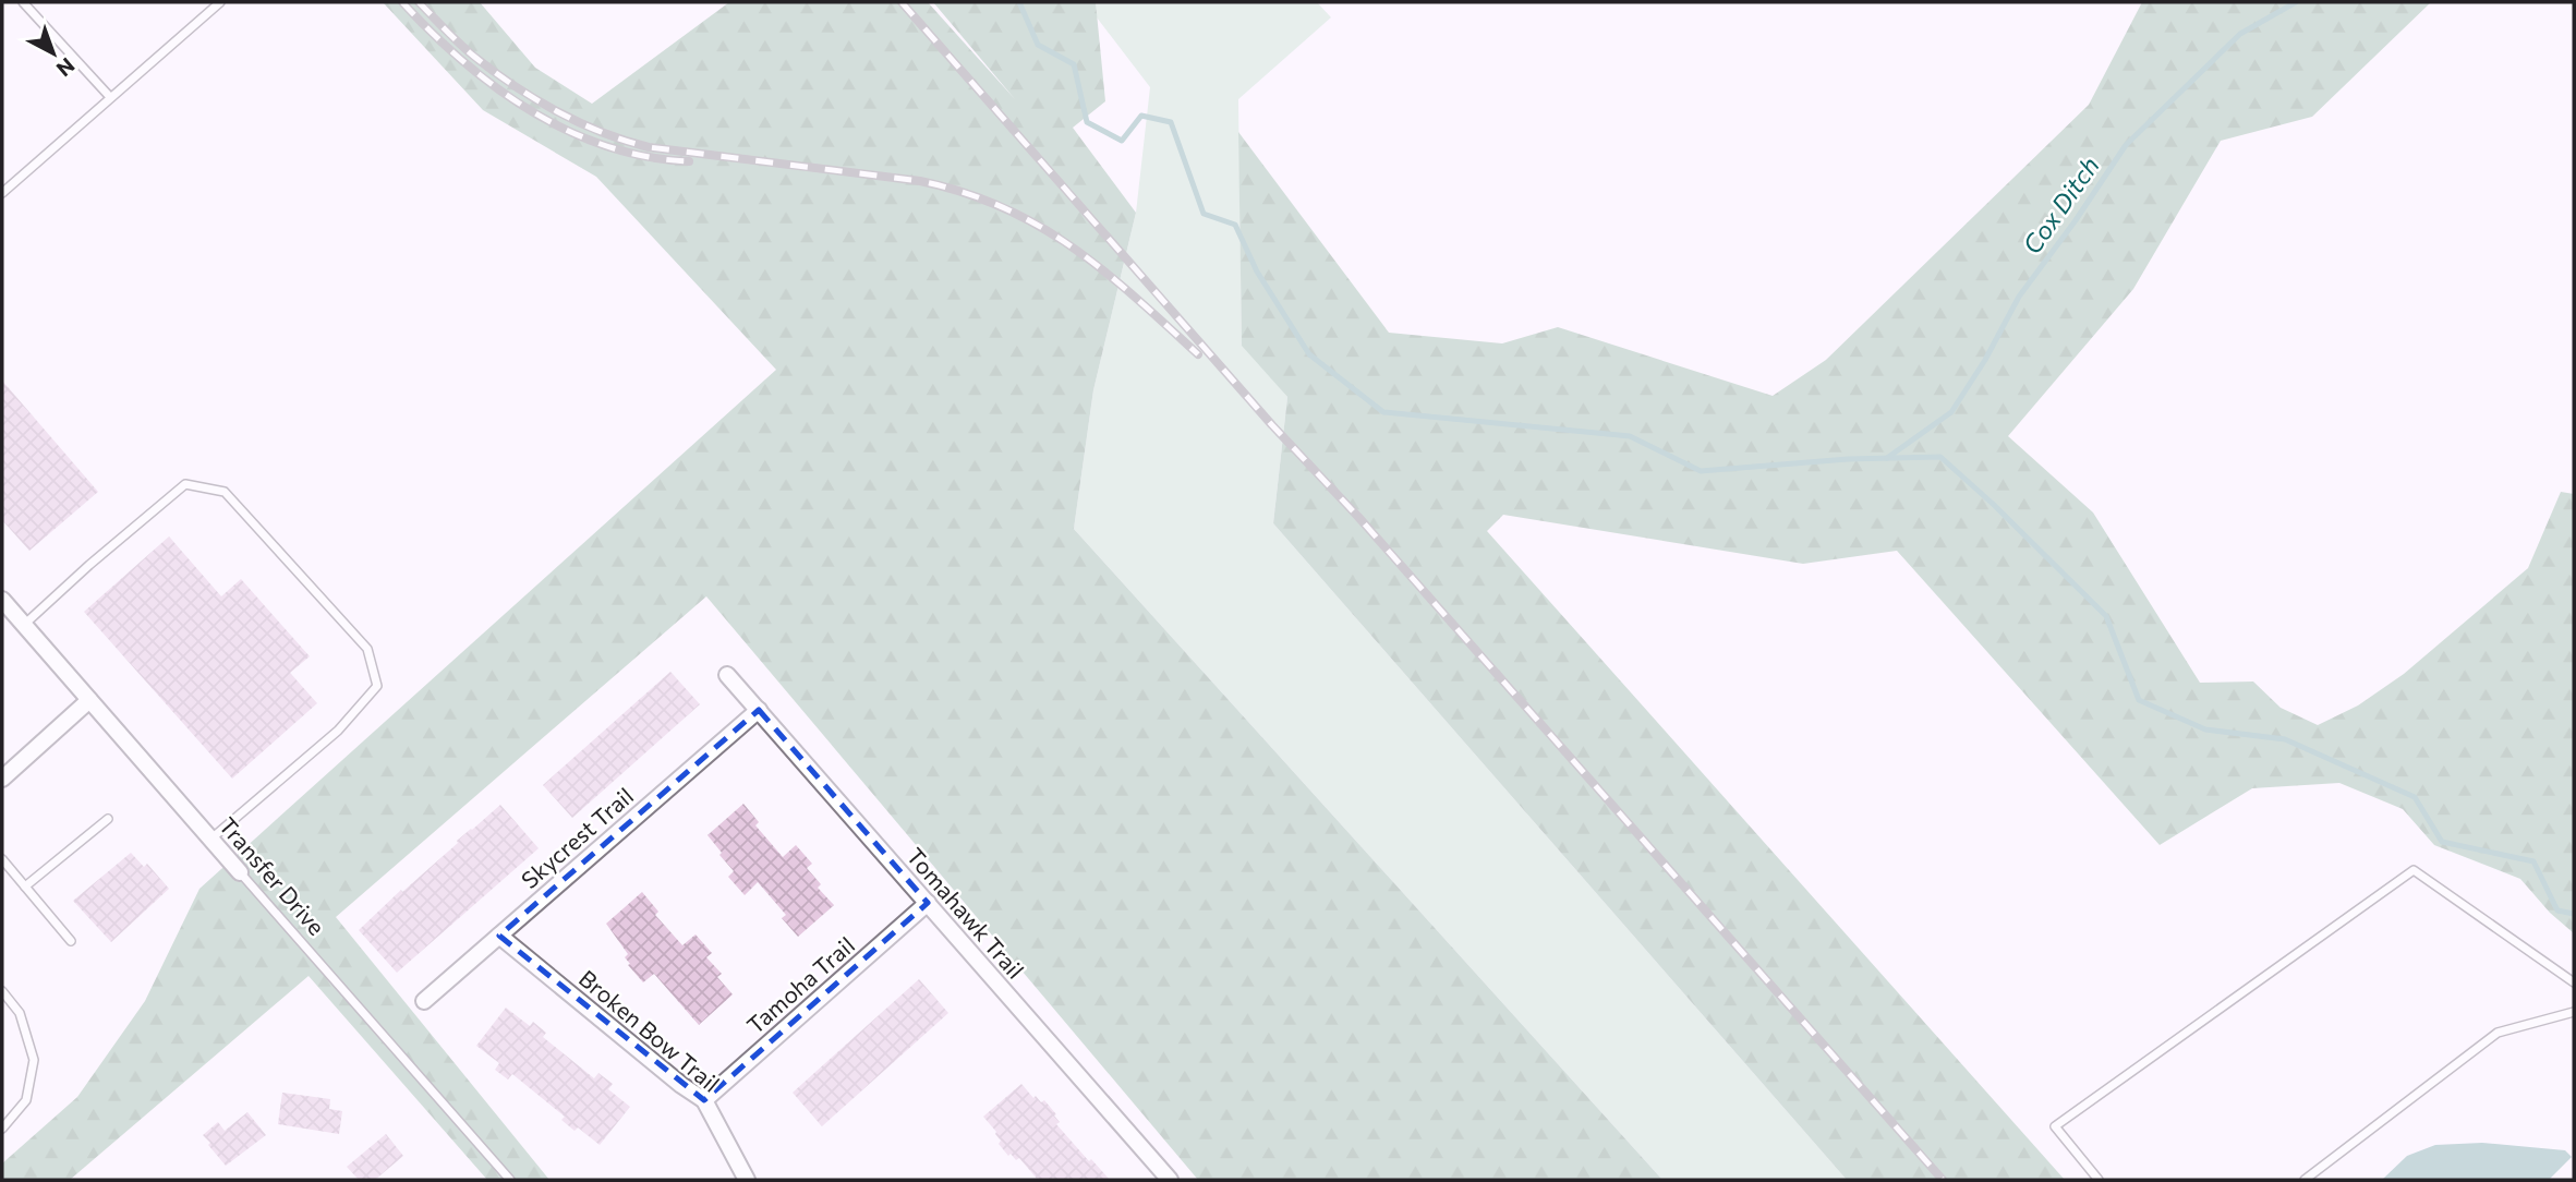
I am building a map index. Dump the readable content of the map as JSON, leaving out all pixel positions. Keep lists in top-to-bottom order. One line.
{"streets":{"street":["Skycrest Trail","Transfer Drive","Tomahawk Trail","Tamoha Trail","Broken Bow Trail"]},"crossings":[["Skycrest Trail","Tomahawk Trail"],["Skycrest Trail","Broken Bow Trail"],["Tomahawk Trail","Tamoha Trail"],["Tamoha Trail","Broken Bow Trail"]],"water":["Cox Ditch"],"north":"bottom right"}
